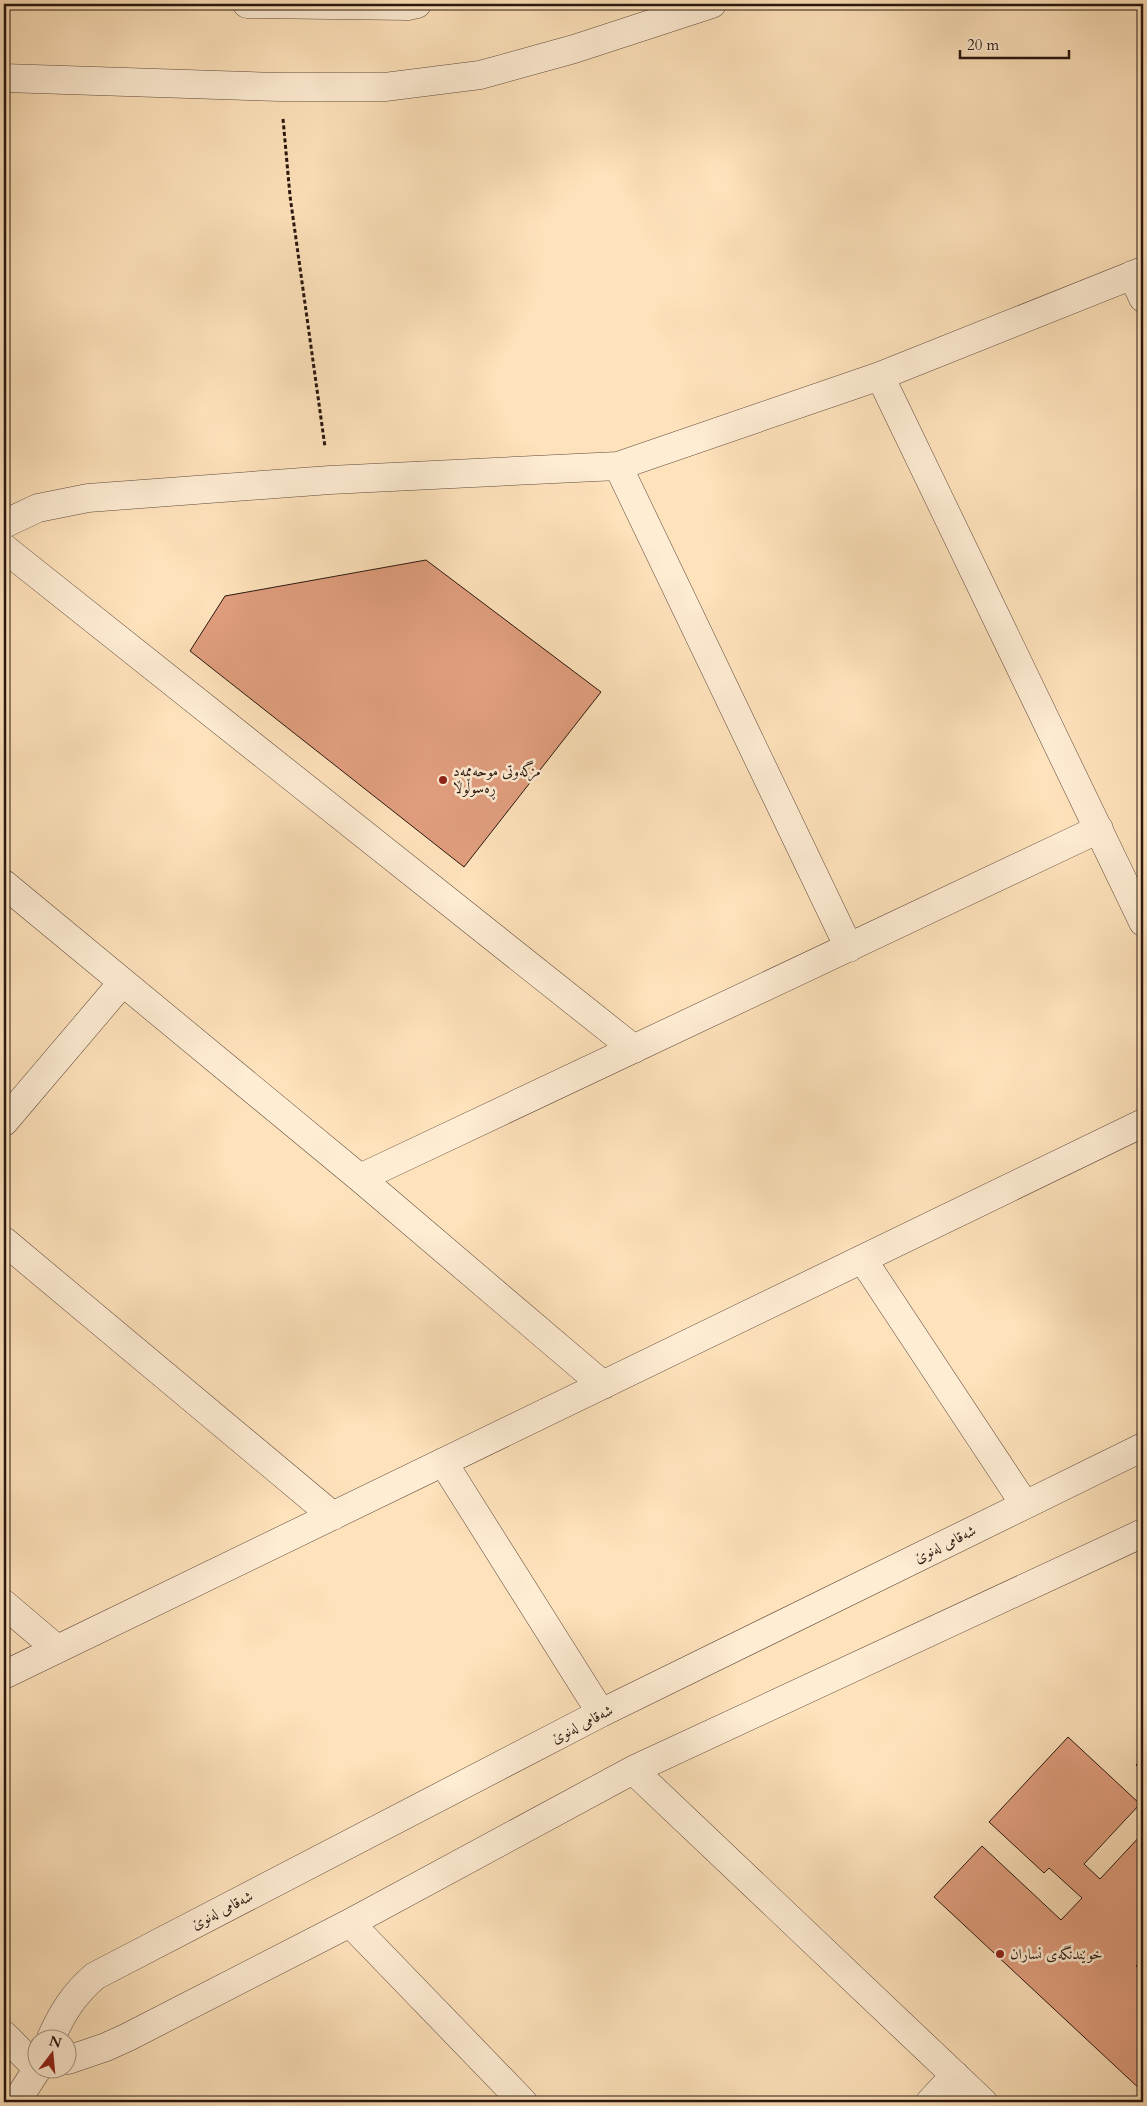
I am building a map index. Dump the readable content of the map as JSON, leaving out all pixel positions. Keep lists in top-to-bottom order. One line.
{"streets":{"street":["شەقامی لەنوێ"]},"places":["مزگەوتی موحەممەد ڕەسوڵوڵا","خوێندنگەی نساران"],"scale_bar":"20 m","north":"top"}
